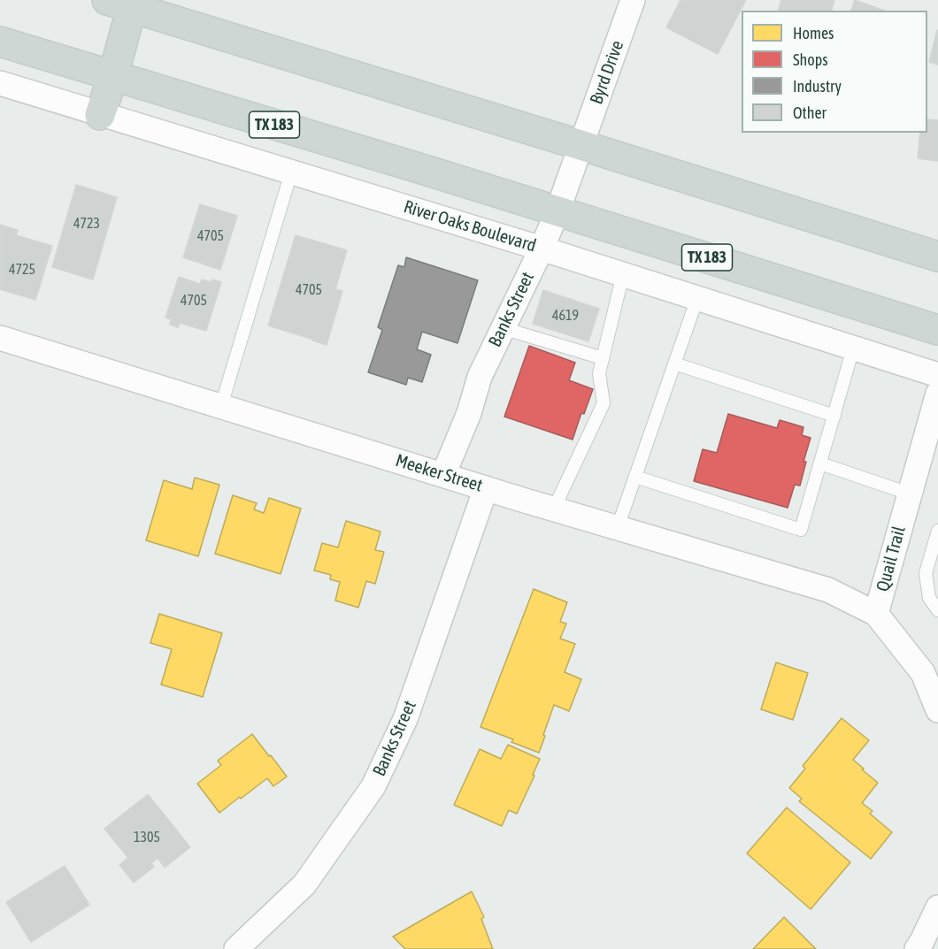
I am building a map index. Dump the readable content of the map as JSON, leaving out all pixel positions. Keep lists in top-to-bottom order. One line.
{"streets":{"main road":["TX 183"],"street":["Byrd Drive","River Oaks Boulevard","Banks Street","Meeker Street","Quail Trail"]},"crossings":[["Byrd Drive","Banks Street"],["TX 183","Banks Street"],["River Oaks Boulevard","Banks Street"],["Banks Street","Meeker Street"],["Meeker Street","Quail Trail"]],"house_numbers":["4723","4705","4725","4705","4705","4619","1305"],"legend":["Homes","Shops","Industry","Other"]}
